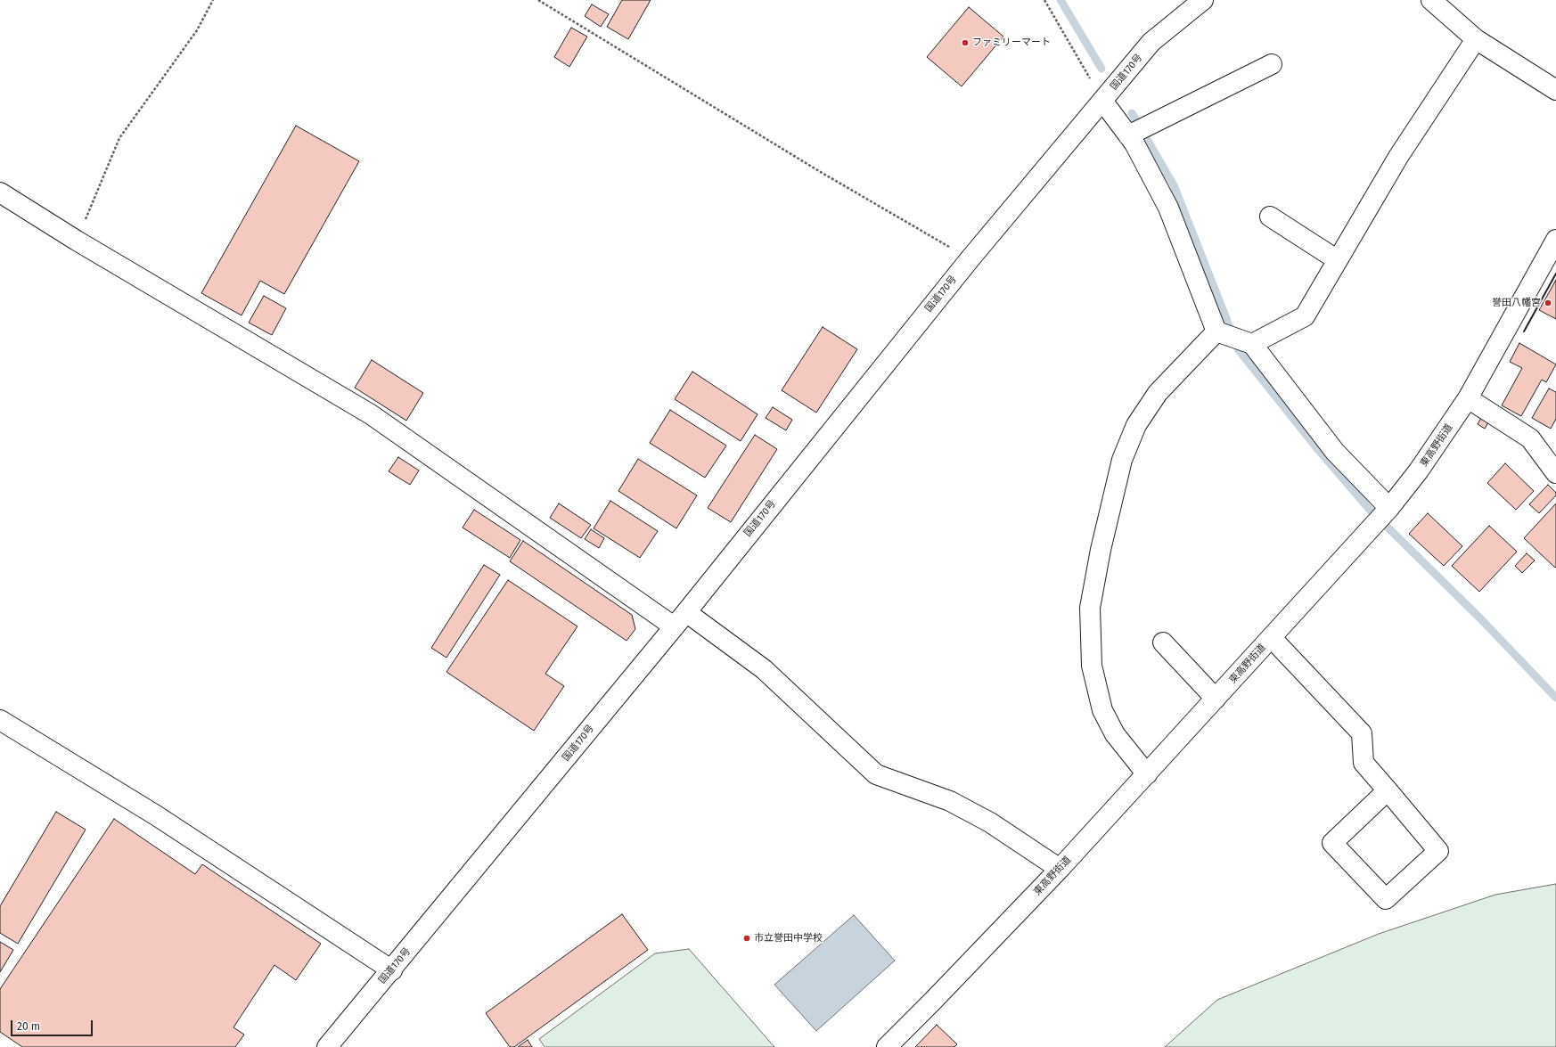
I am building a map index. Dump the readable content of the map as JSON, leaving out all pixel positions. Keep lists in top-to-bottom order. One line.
{"streets":{"main road":["国道170号","東高野街道"]},"places":["ファミリーマート","誉田八幡宮","市立誉田中学校"],"scale_bar":"20 m"}
